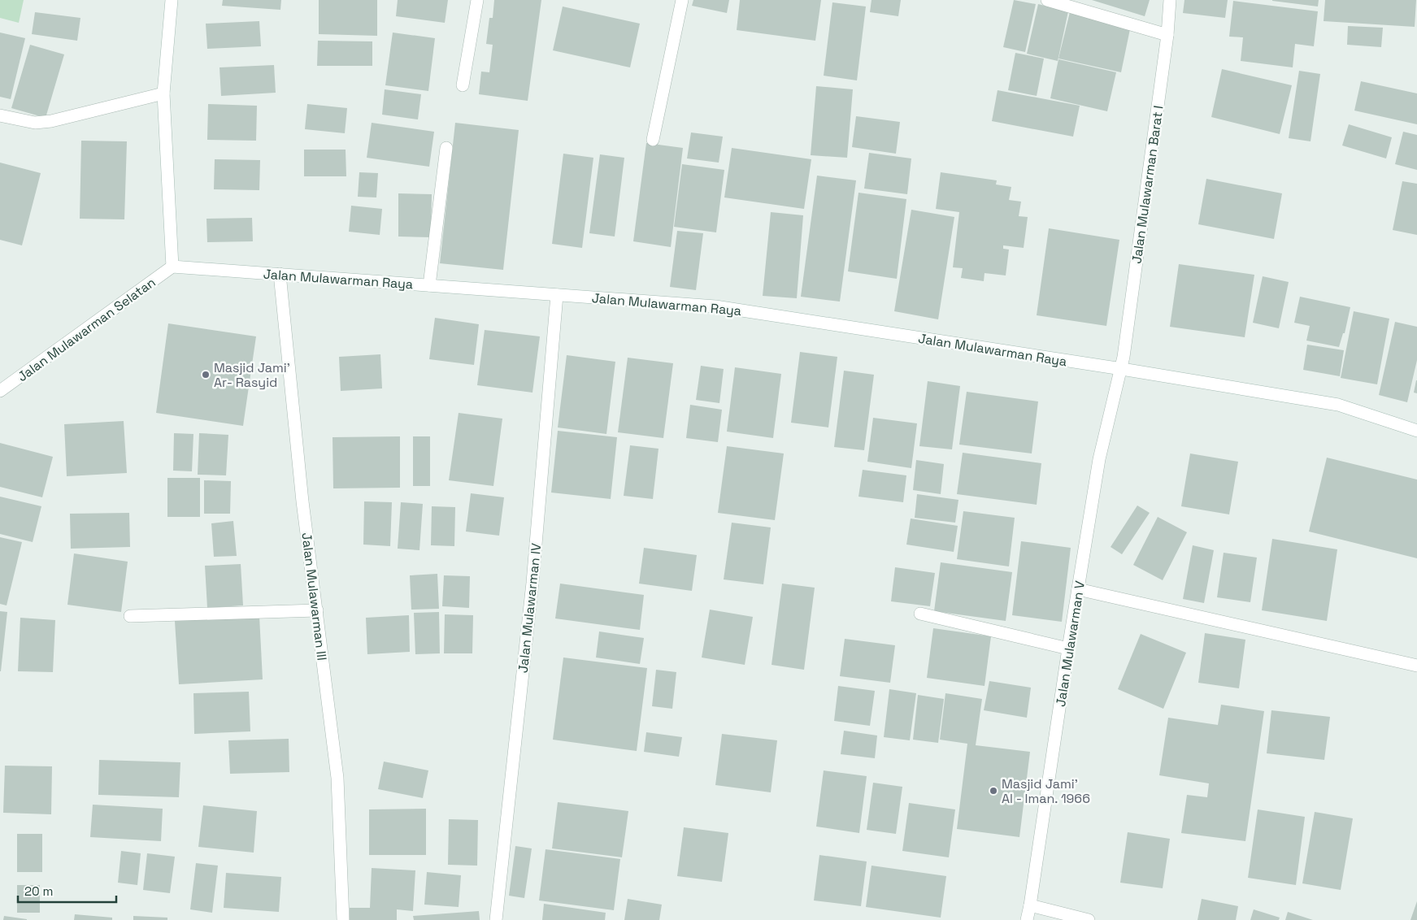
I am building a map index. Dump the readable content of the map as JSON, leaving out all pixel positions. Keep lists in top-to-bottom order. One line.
{"streets":{"street":["Jalan Mulawarman Barat I","Jalan Mulawarman Raya","Jalan Mulawarman Selatan","Jalan Mulawarman III","Jalan Mulawarman IV","Jalan Mulawarman V"]},"crossings":[["Jalan Mulawarman Barat I","Jalan Mulawarman Raya"],["Jalan Mulawarman Barat I","Jalan Mulawarman V"],["Jalan Mulawarman Raya","Jalan Mulawarman Selatan"],["Jalan Mulawarman Raya","Jalan Mulawarman III"],["Jalan Mulawarman Raya","Jalan Mulawarman IV"],["Jalan Mulawarman Raya","Jalan Mulawarman V"]],"places":["Masjid Jami' Ar- Rasyid","Masjid Jami' Al - Iman. 1966"],"scale_bar":"20 m"}
